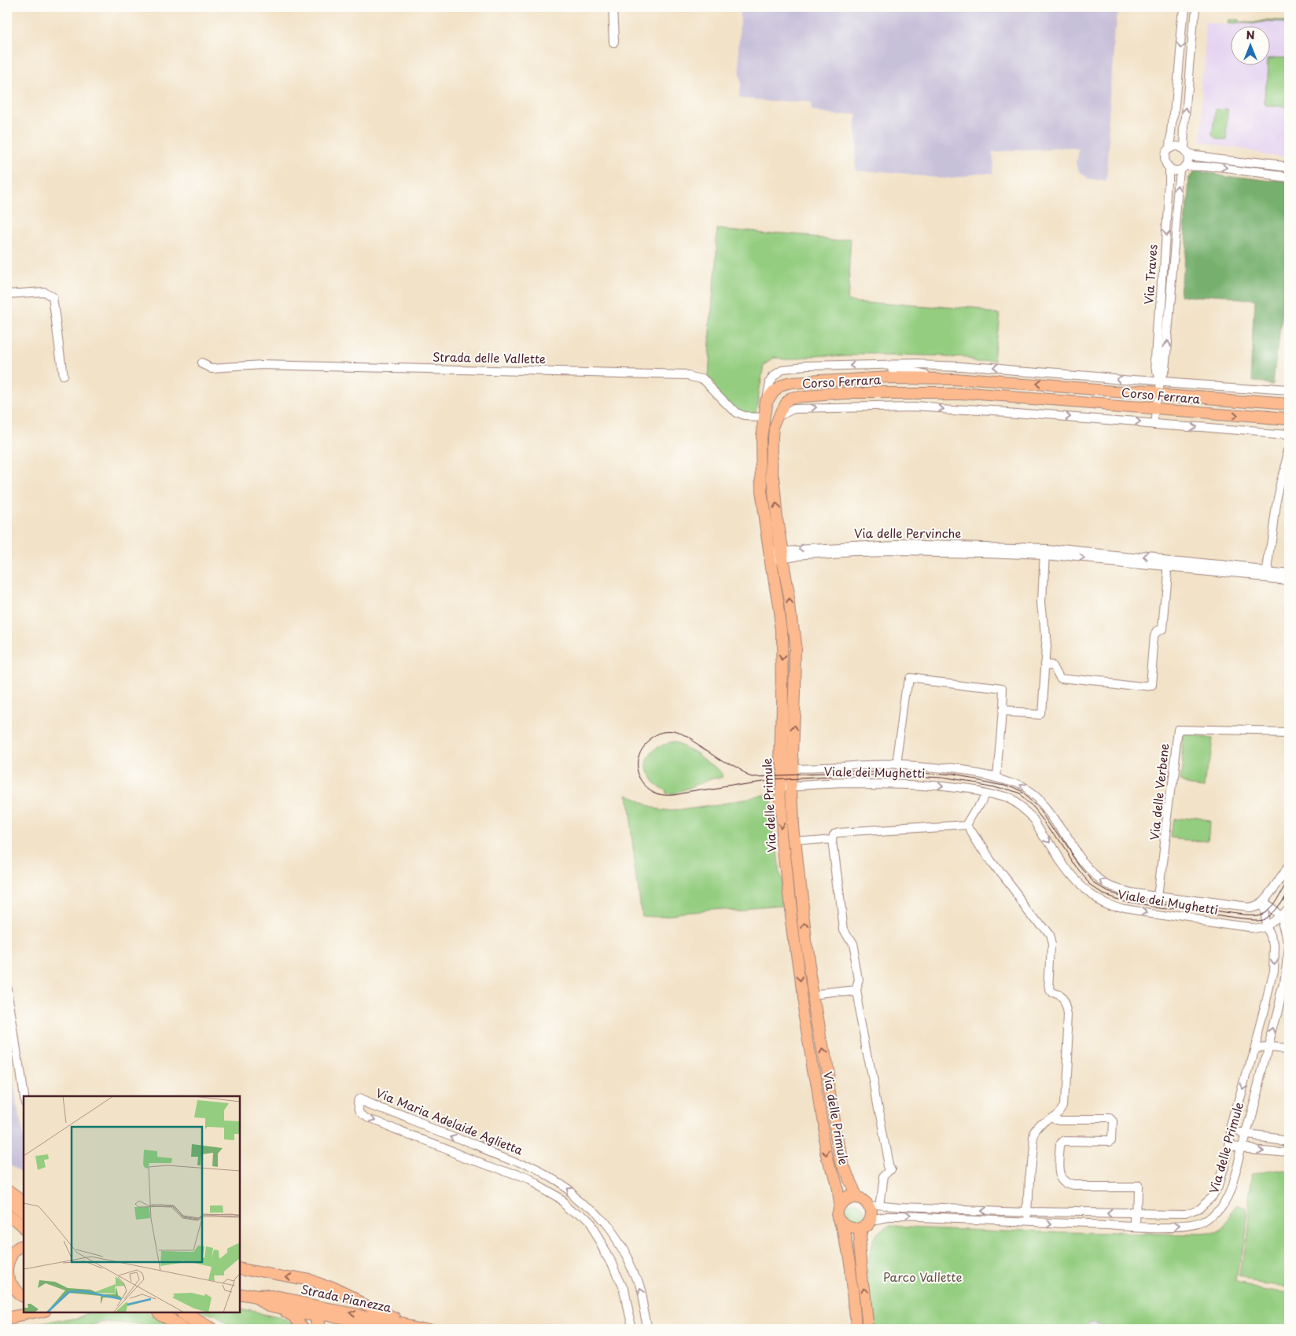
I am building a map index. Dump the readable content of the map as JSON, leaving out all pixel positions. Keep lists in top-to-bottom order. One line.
{"streets":{"main road":["Corso Ferrara","Via delle Primule","Strada Pianezza"],"street":["Via Traves","Strada delle Vallette","Via delle Pervinche","Viale dei Mughetti","Via delle Verbene","Via Maria Adelaide Aglietta"]},"crossings":[["Via Traves","Corso Ferrara"],["Strada delle Vallette","Via delle Primule"],["Corso Ferrara","Via delle Primule"],["Via delle Pervinche","Via delle Primule"],["Viale dei Mughetti","Via delle Verbene"],["Viale dei Mughetti","Via delle Primule"]],"parks":["Parco Vallette"],"north":"top"}
